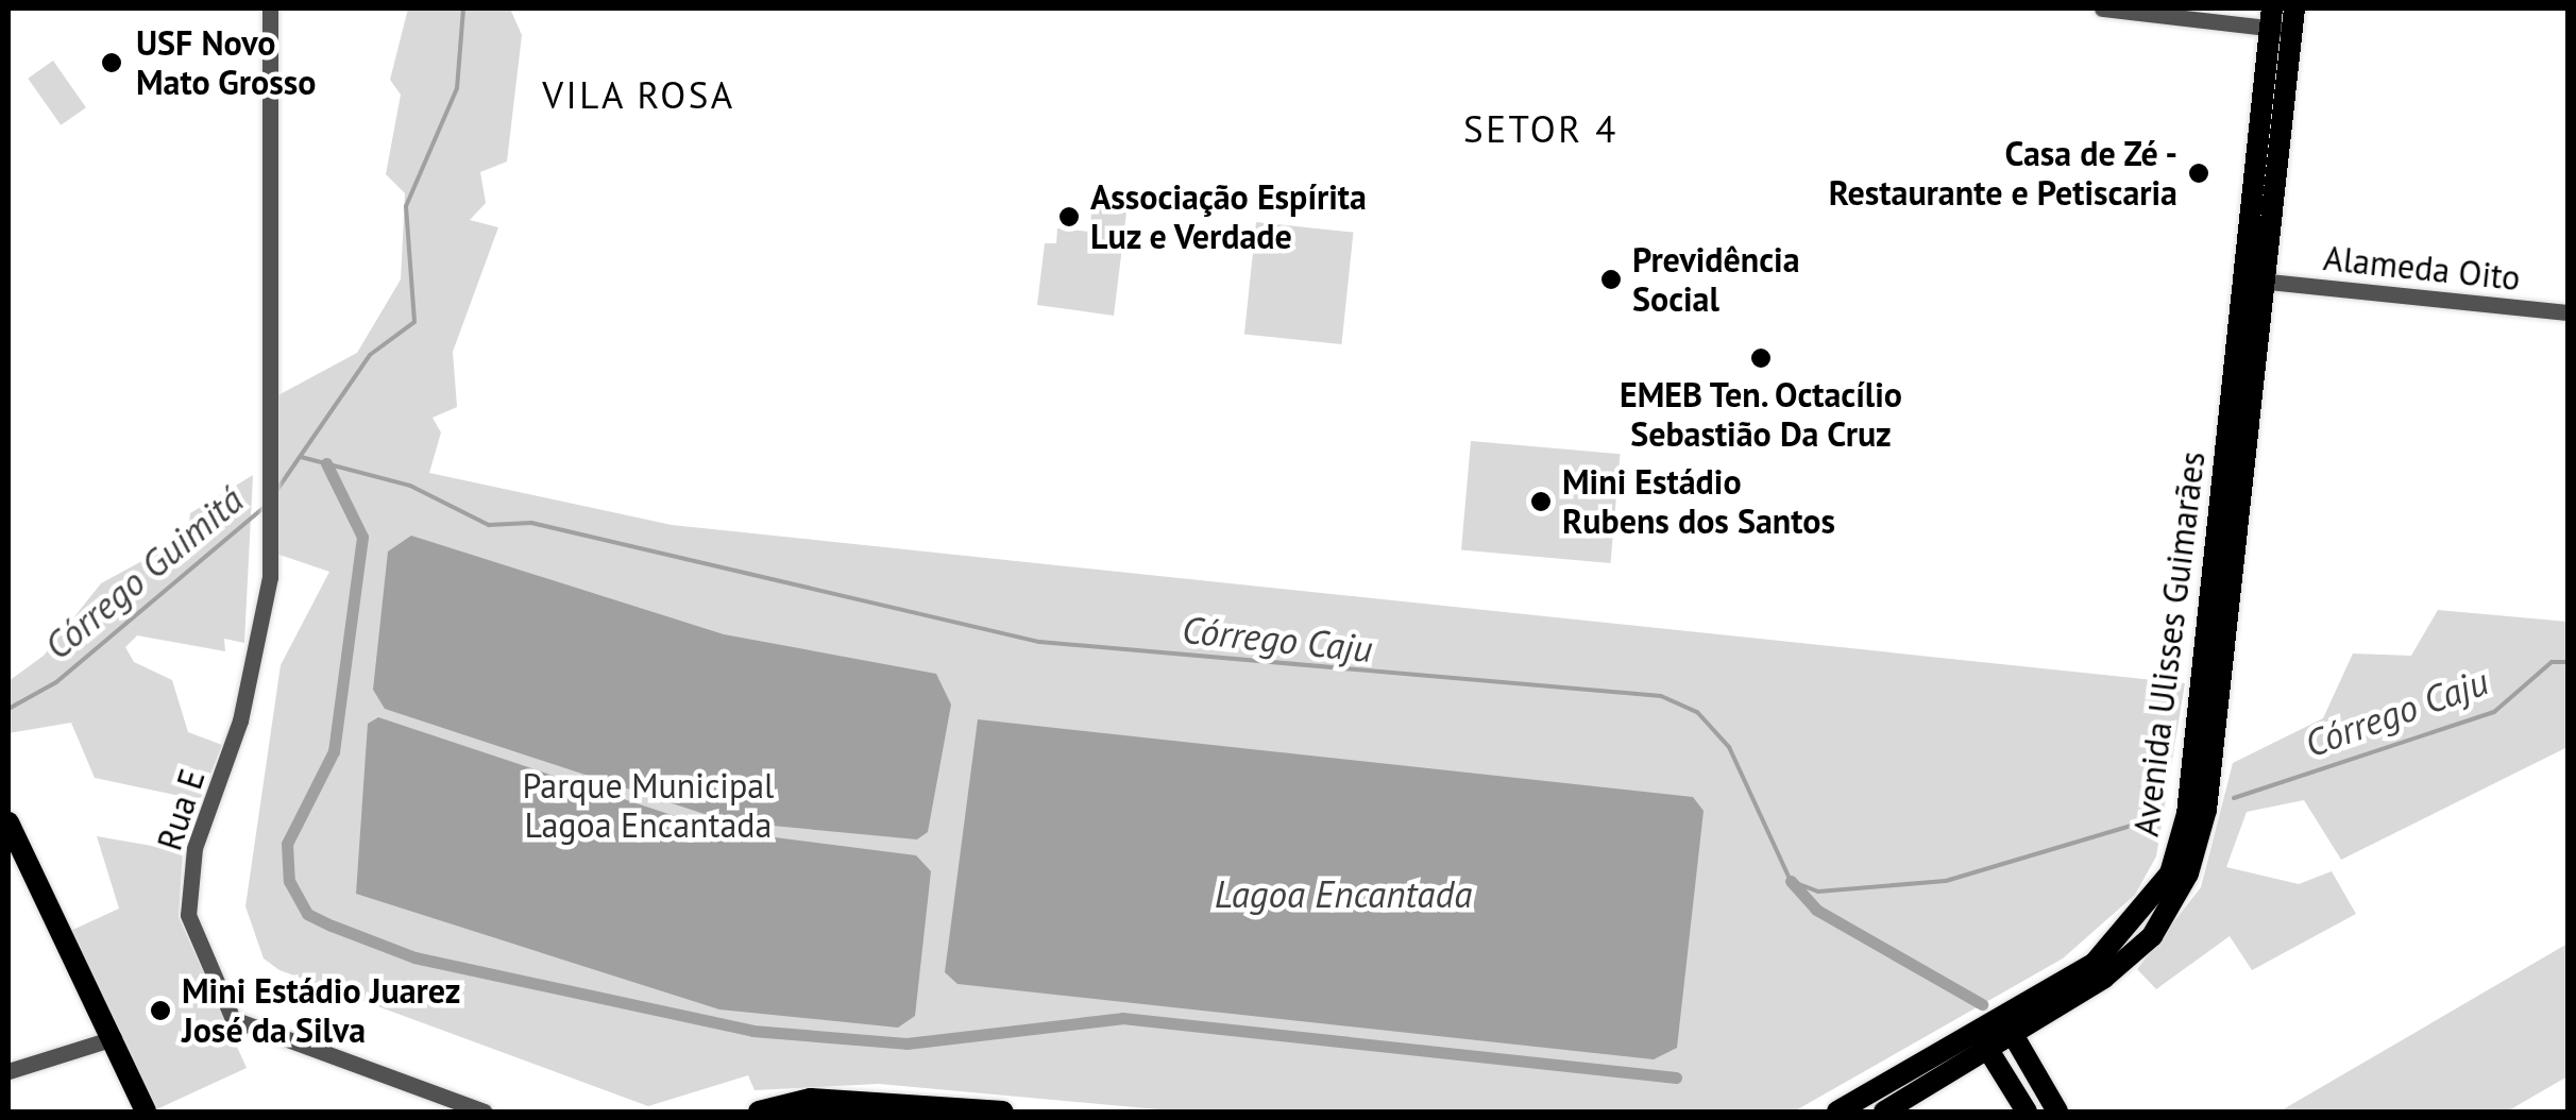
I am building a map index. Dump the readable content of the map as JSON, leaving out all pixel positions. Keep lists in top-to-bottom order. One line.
{"streets":{"main road":["Avenida Ulisses Guimarães"],"street":["Alameda Oito","Rua E"]},"crossings":[["Alameda Oito","Avenida Ulisses Guimarães"]],"districts":["VILA ROSA","SETOR 4"],"water":["Córrego Guimitá","Córrego Caju","Lagoa Encantada"],"parks":["Parque Municipal Lagoa Encantada"],"places":["USF Novo Mato Grosso","Casa de Zé - Restaurante e Petiscaria","Associação Espírita Luz e Verdade","Previdência Social","EMEB Ten. Octacílio Sebastião Da Cruz","Mini Estádio Rubens dos Santos","Mini Estádio Juarez José da Silva"]}
